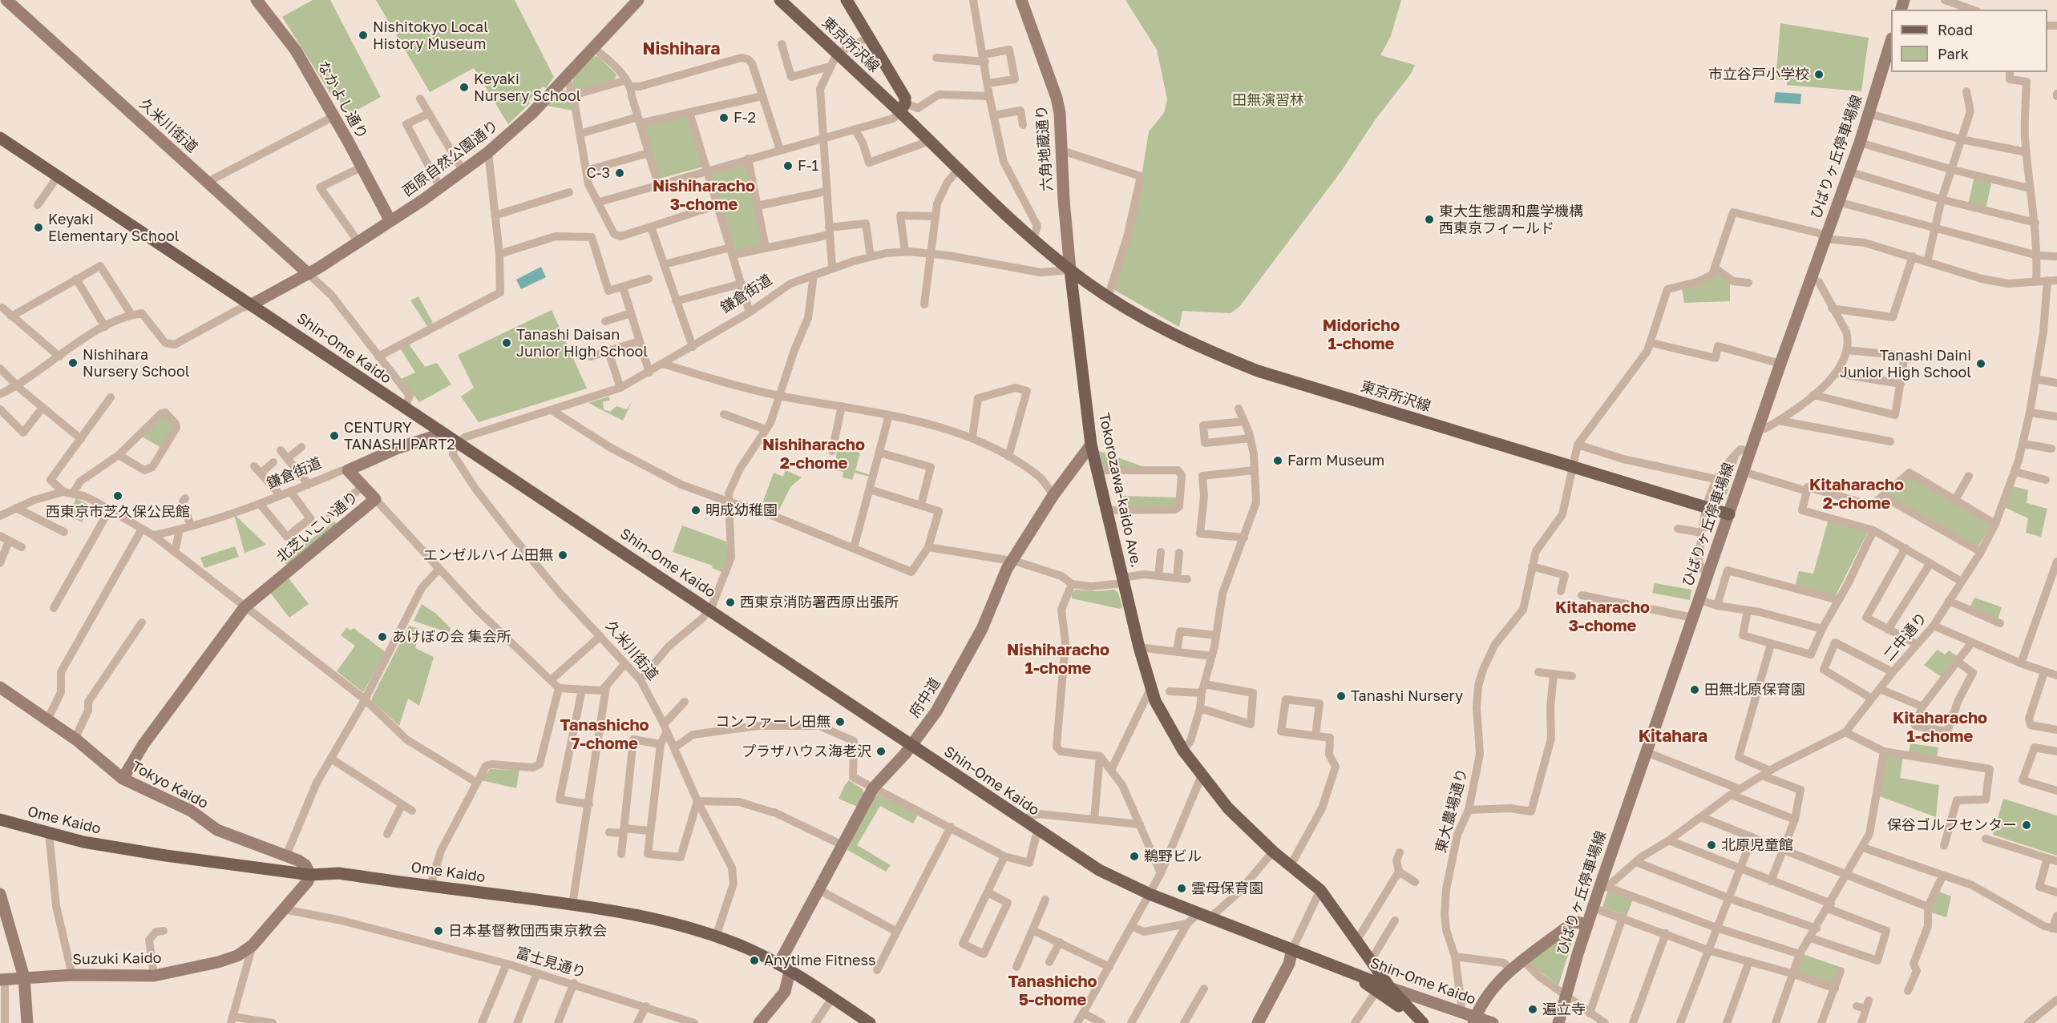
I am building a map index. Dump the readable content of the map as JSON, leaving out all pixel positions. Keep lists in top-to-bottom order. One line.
{"streets":{"main road":["東京所沢線","Shin-Ome Kaido","Tokorozawa-kaido Ave.","Ome Kaido"],"street":["なかよし通り","久米川街道","六角地蔵通り","ひばりヶ丘停車場線","西原自然公園通り","鎌倉街道","北芝いこい通り","二中通り","府中道","Tokyo Kaido","東大農場通り","Suzuki Kaido","富士見通り"]},"crossings":[["東京所沢線","六角地蔵通り"],["東京所沢線","ひばりヶ丘停車場線"],["東京所沢線","鎌倉街道"],["東京所沢線","Tokorozawa-kaido Ave."],["東京所沢線","東大農場通り"],["なかよし通り","西原自然公園通り"],["久米川街道","西原自然公園通り"],["久米川街道","鎌倉街道"],["久米川街道","Shin-Ome Kaido"],["久米川街道","Ome Kaido"],["六角地蔵通り","鎌倉街道"],["六角地蔵通り","Tokorozawa-kaido Ave."],["ひばりヶ丘停車場線","二中通り"],["西原自然公園通り","Shin-Ome Kaido"],["鎌倉街道","Shin-Ome Kaido"],["鎌倉街道","Tokorozawa-kaido Ave."],["Shin-Ome Kaido","Tokorozawa-kaido Ave."],["Shin-Ome Kaido","府中道"],["Shin-Ome Kaido","東大農場通り"],["Tokorozawa-kaido Ave.","府中道"],["北芝いこい通り","Tokyo Kaido"],["府中道","Ome Kaido"],["Tokyo Kaido","Ome Kaido"],["Tokyo Kaido","Suzuki Kaido"],["Ome Kaido","Suzuki Kaido"],["Suzuki Kaido","富士見通り"]],"districts":["Nishihara","Nishiharacho 3-chome","Midoricho 1-chome","Nishiharacho 2-chome","Kitaharacho 2-chome","Kitaharacho 3-chome","Nishiharacho 1-chome","Kitaharacho 1-chome","Tanashicho 7-chome","Kitahara","Tanashicho 5-chome"],"parks":["田無演習林"],"places":["Nishitokyo Local History Museum","市立谷戸小学校","Keyaki Nursery School","F-2","F-1","C-3","東大生態調和農学機構 西東京フィールド","Keyaki Elementary School","Tanashi Daisan Junior High School","Nishihara Nursery School","Tanashi Daini Junior High School","CENTURY TANASHI PART2","Farm Museum","西東京市芝久保公民館","明成幼稚園","エンゼルハイム田無","西東京消防署西原出張所","あけぼの会 集会所","田無北原保育園","Tanashi Nursery","コンファーレ田無","プラザハウス海老沢","保谷ゴルフセンター","北原児童館","鵜野ビル","雲母保育園","日本基督教団西東京教会","Anytime Fitness","遍立寺"],"legend":["Road","Park"]}
